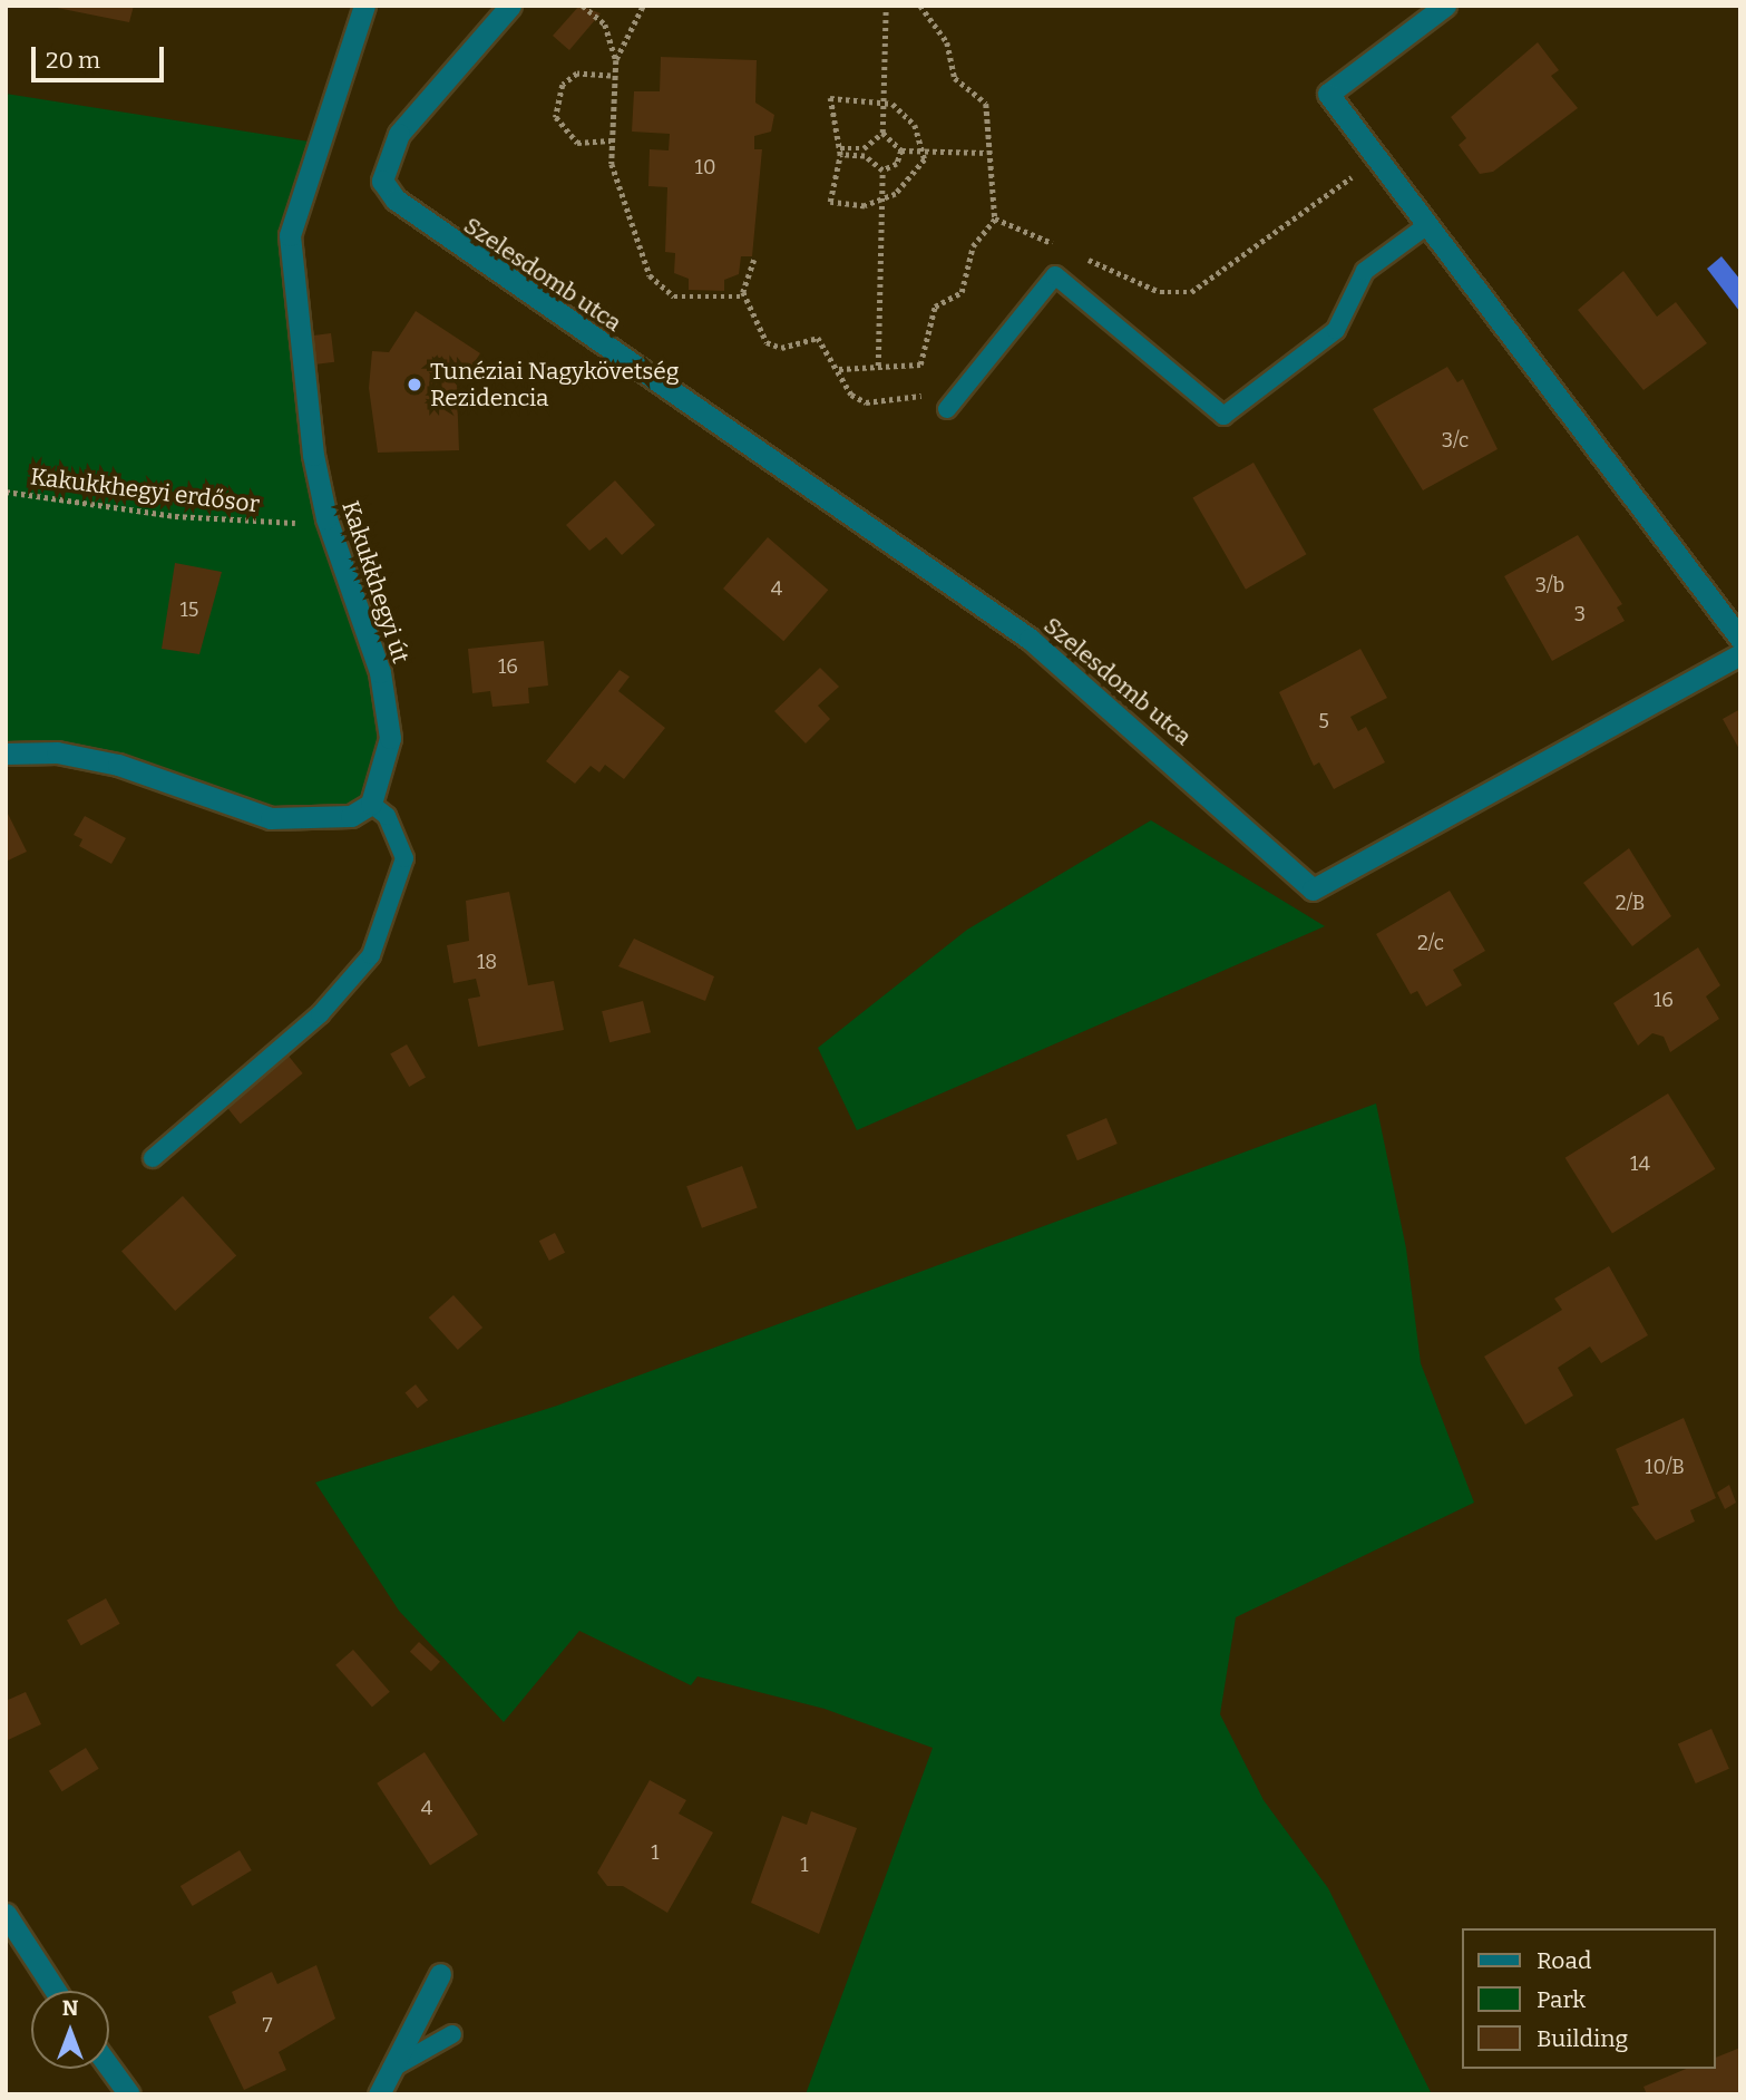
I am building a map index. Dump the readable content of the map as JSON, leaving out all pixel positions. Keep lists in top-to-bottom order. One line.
{"streets":{"street":["Szelesdomb utca","Kakukkhegyi út"],"path":["Kakukkhegyi erdősor"]},"crossings":[["Kakukkhegyi erdősor","Kakukkhegyi út"]],"places":["Tunéziai Nagykövetség Rezidencia"],"house_numbers":["10","3/c","3/b","4","15","3","16","5","2/B","2/c","18","16","14","10/B","4","1","1","7"],"legend":["Road","Park","Building"],"scale_bar":"20 m","north":"top"}
